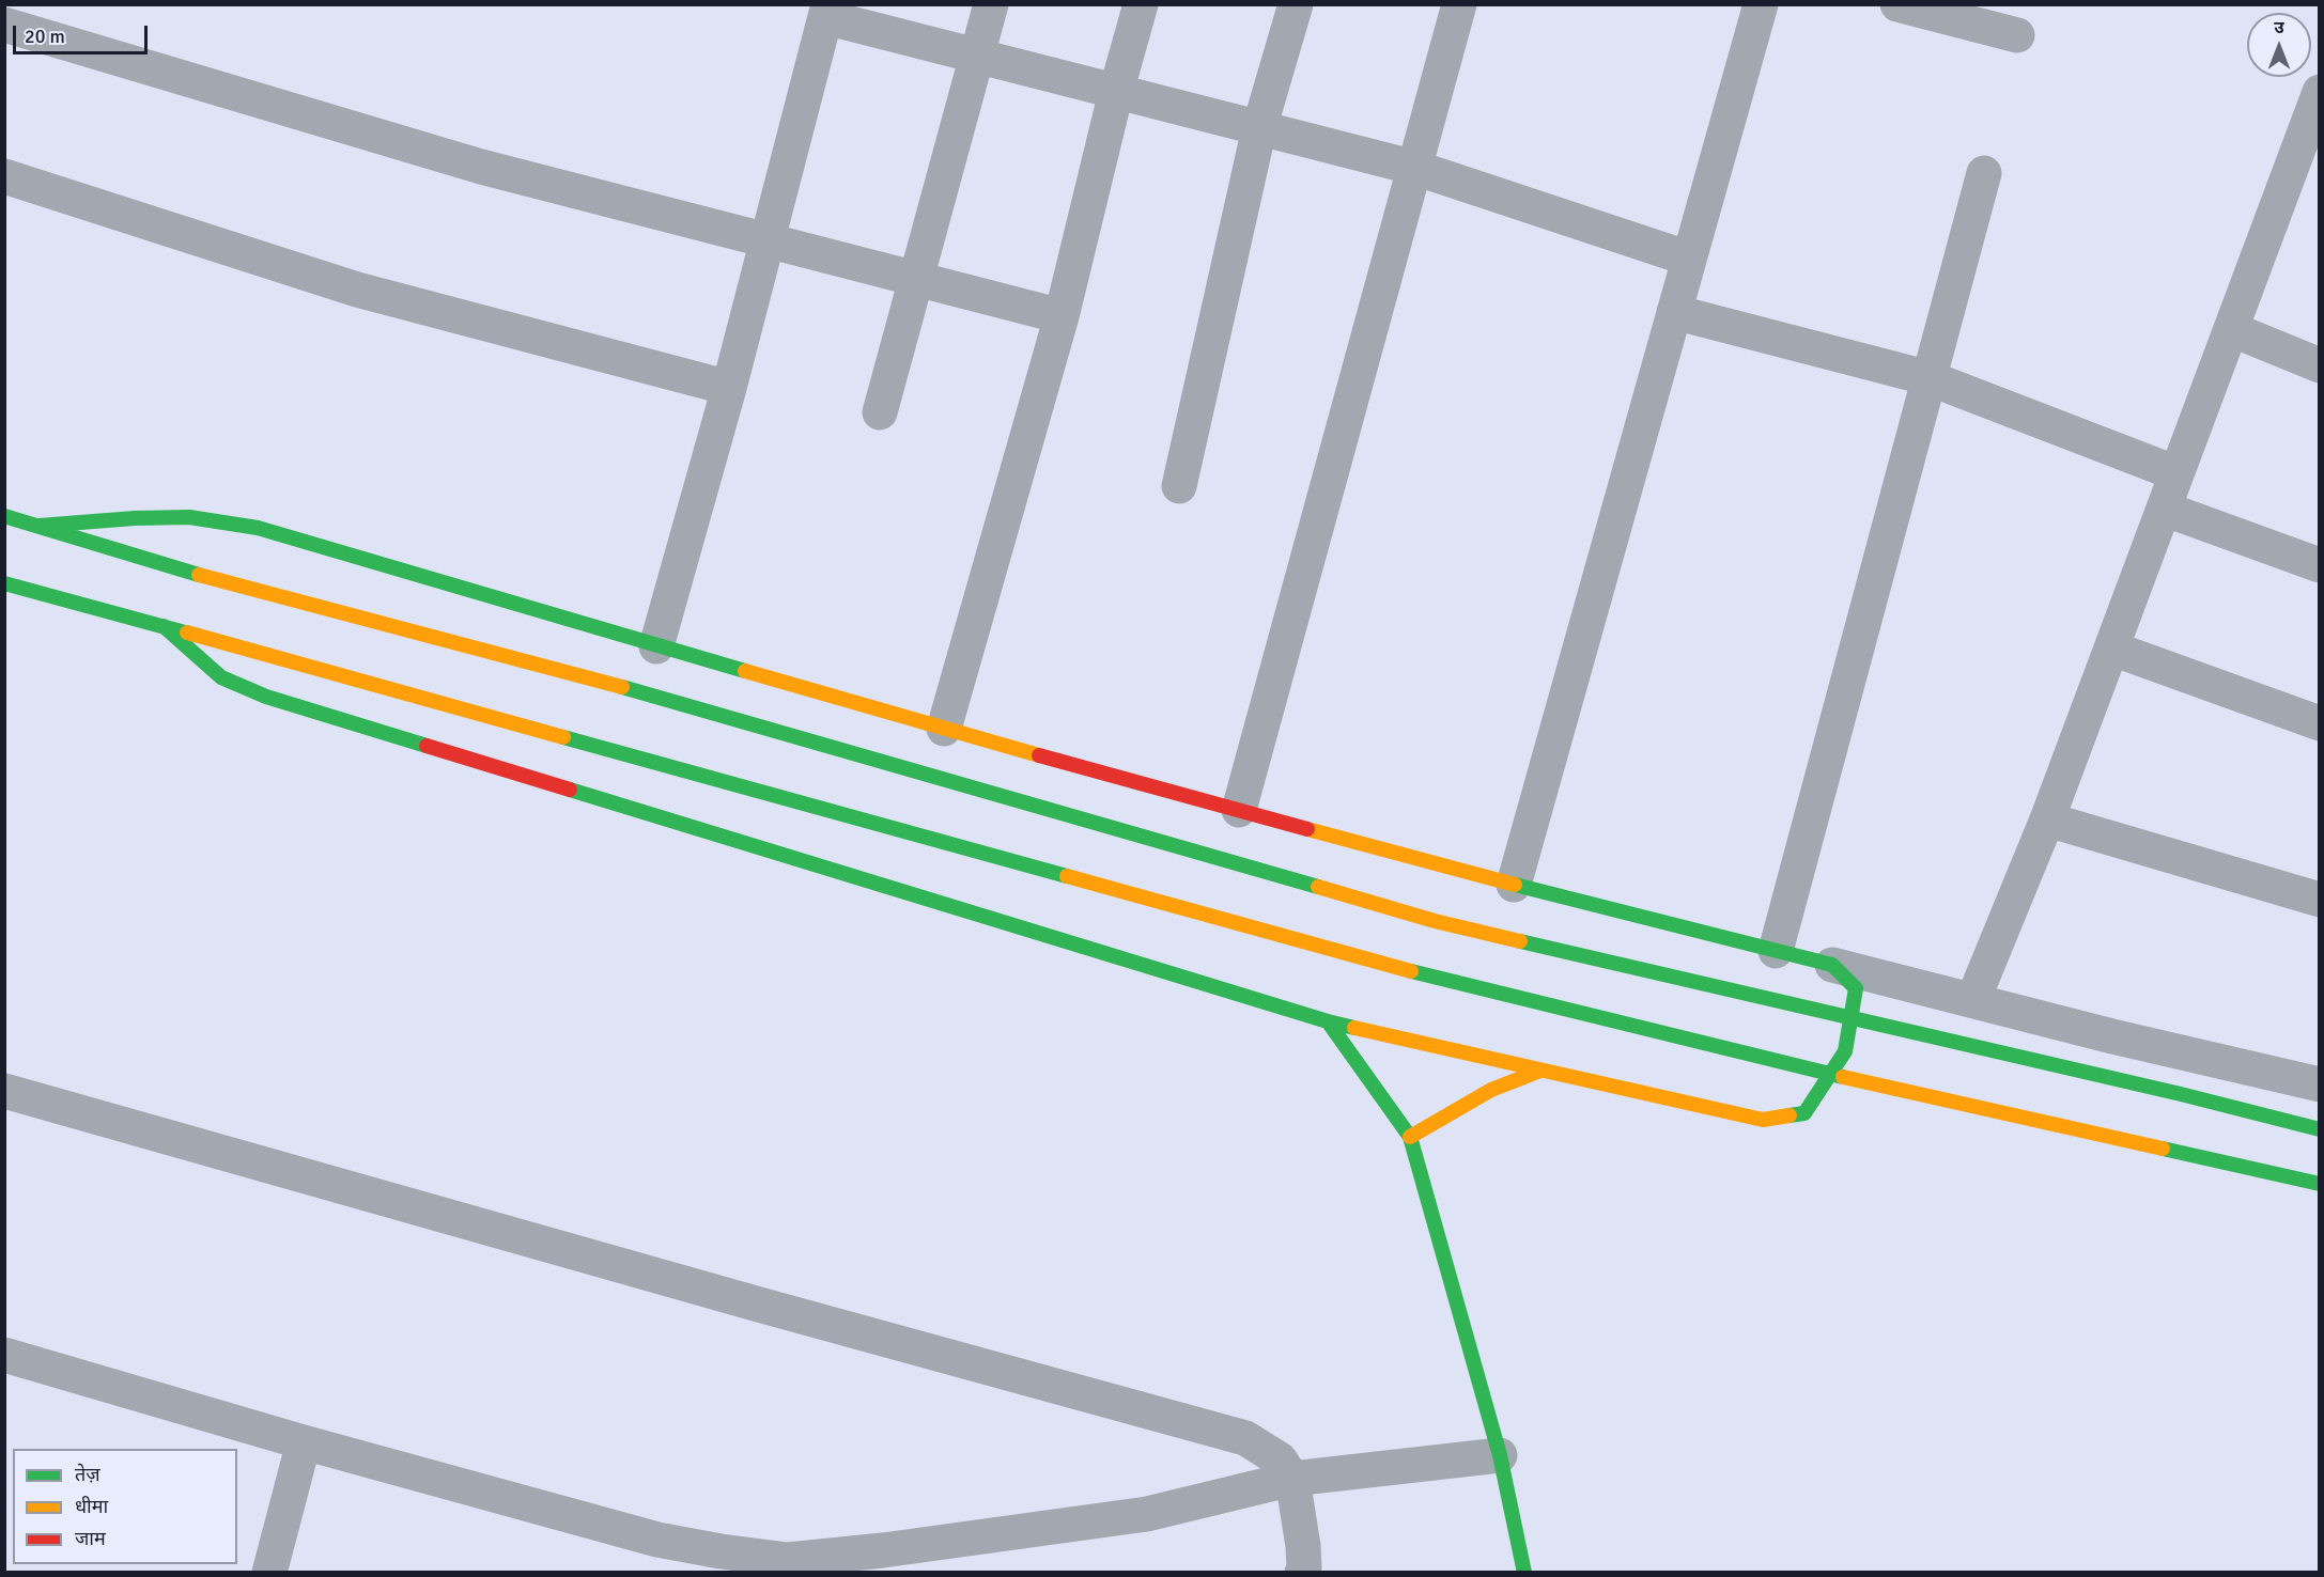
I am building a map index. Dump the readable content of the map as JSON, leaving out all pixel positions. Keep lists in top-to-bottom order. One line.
{"legend":["तेज़","धीमा","जाम"],"scale_bar":"20 m","north":"top"}
